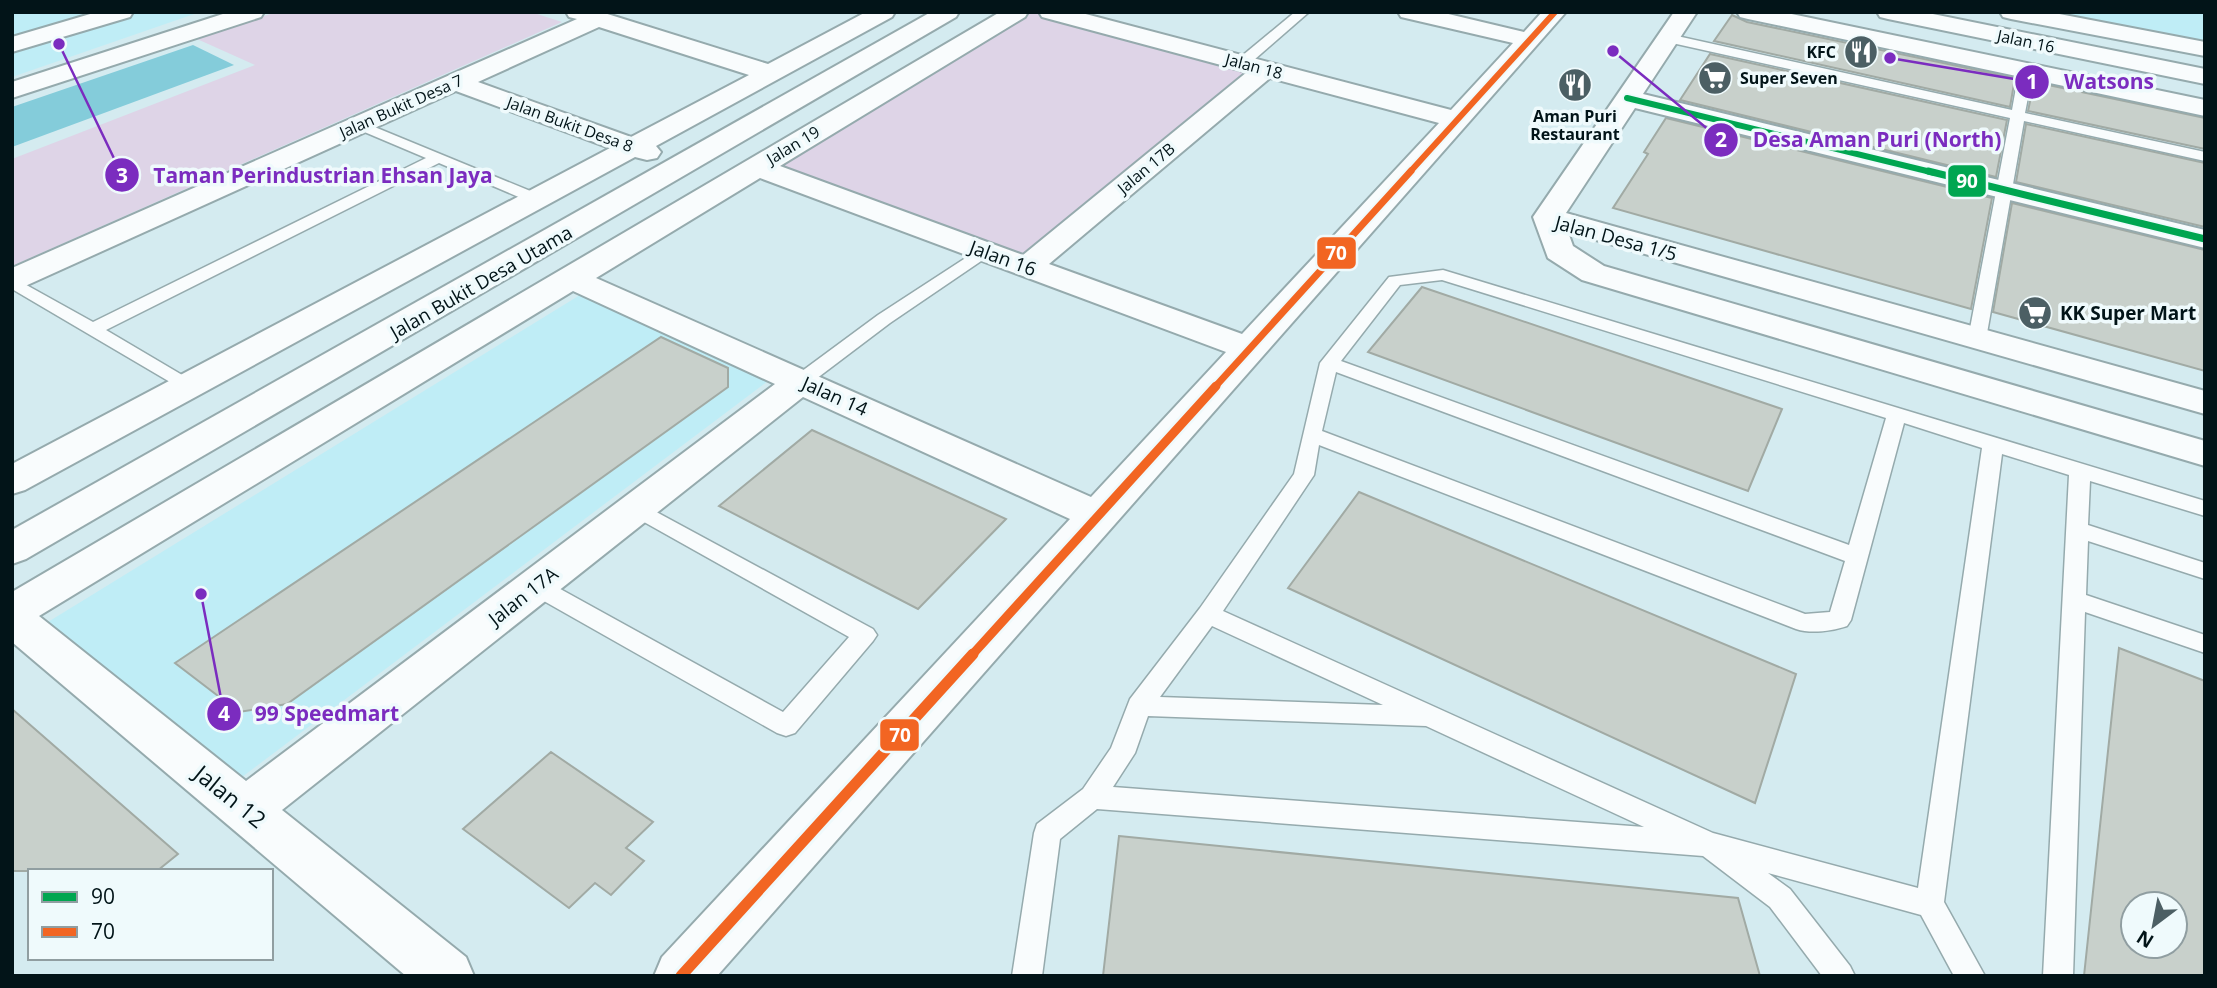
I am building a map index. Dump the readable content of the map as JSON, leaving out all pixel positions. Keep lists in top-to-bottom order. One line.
{"streets":{"street":["Jalan 16","Jalan 18","Jalan Bukit Desa 7","Jalan Bukit Desa 8","Jalan 19","Jalan 17B","Jalan Desa 1/5","Jalan Bukit Desa Utama","Jalan 14","Jalan 17A","Jalan 12"]},"crossings":[["Jalan 16","Jalan 19"],["Jalan 16","Jalan 17B"],["Jalan 18","Jalan 17B"],["Jalan Bukit Desa 7","Jalan Bukit Desa 8"],["Jalan Bukit Desa 8","Jalan Bukit Desa Utama"],["Jalan 19","Jalan 14"],["Jalan 14","Jalan 17A"],["Jalan 17A","Jalan 12"]],"places":{"other":["Taman Perindustrian Ehsan Jaya","Desa Aman Puri (North)","Watsons","99 Speedmart"],"restaurant":["KFC","Aman Puri Restaurant"],"supermarket":["Super Seven","KK Super Mart"]},"lines":["transit line 70","transit line 90"],"legend":["90","70"],"north":"bottom left"}
